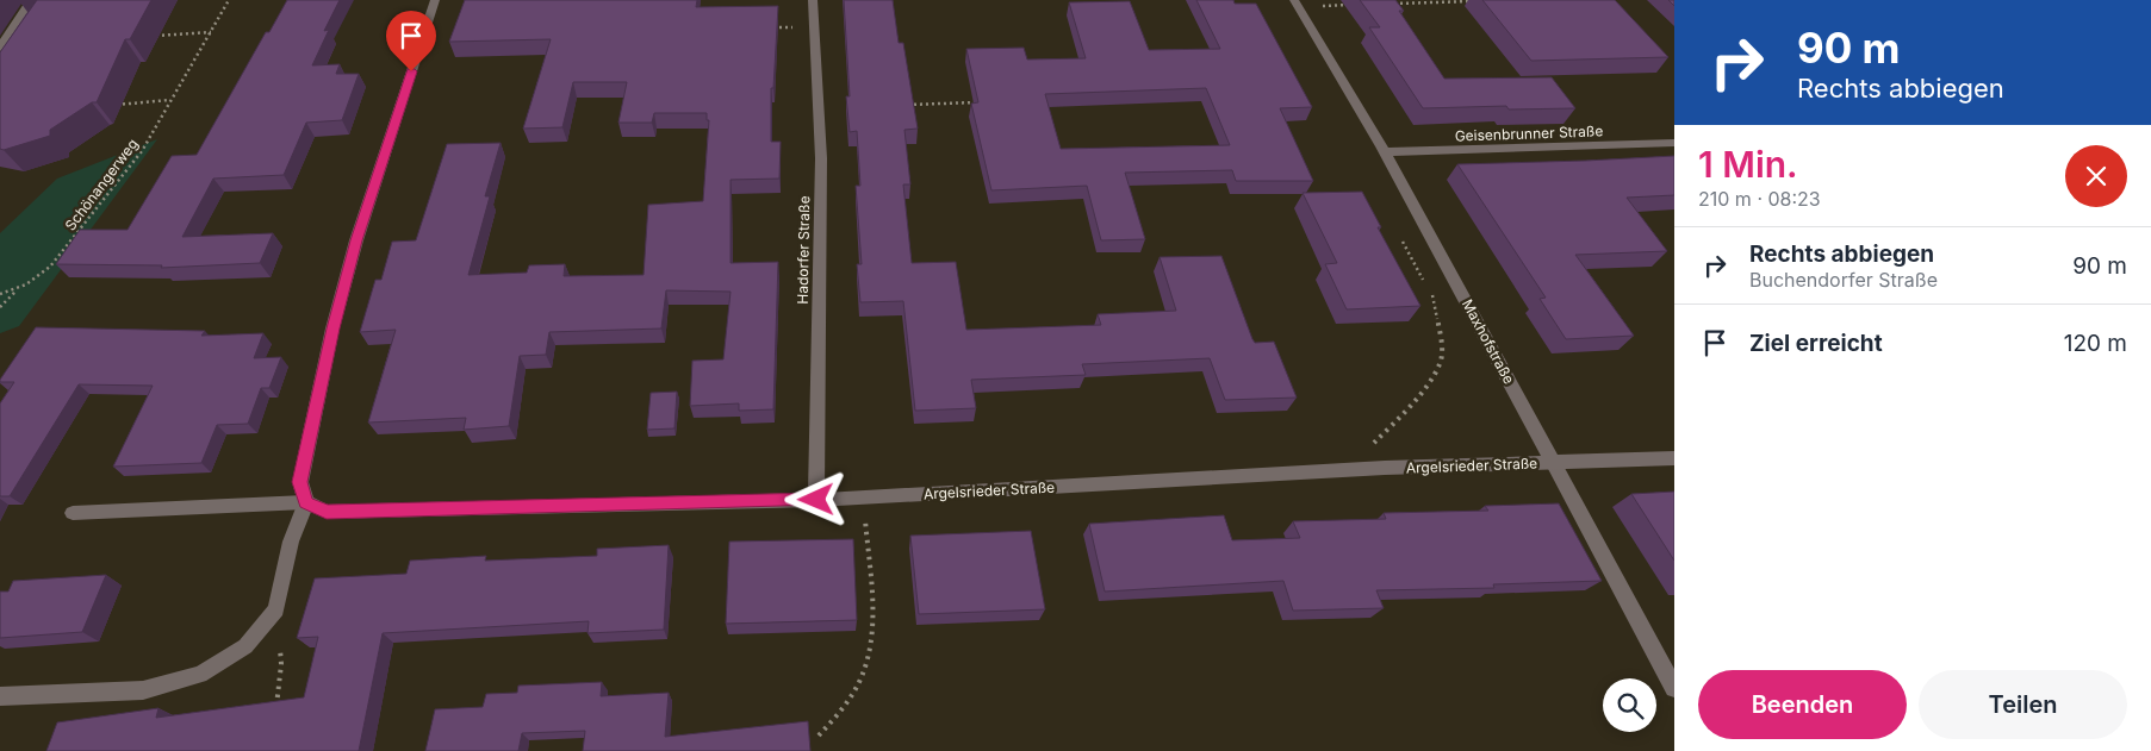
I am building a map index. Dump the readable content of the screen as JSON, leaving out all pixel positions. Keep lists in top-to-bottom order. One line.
{"streets":{"street":["Geisenbrunner Straße","Hadorfer Straße","Maxhofstraße","Argelsrieder Straße"],"path":["Schönangerweg"]},"crossings":[["Geisenbrunner Straße","Maxhofstraße"],["Hadorfer Straße","Argelsrieder Straße"],["Maxhofstraße","Argelsrieder Straße"]],"page":{"turn":["90 m","Rechts abbiegen"],"heading":["1 Min.","210 m · 08:23"],"list":[{"name":"Rechts abbiegen","note":"Buchendorfer Straße","value":"90 m"},{"name":"Ziel erreicht","value":"120 m"}],"buttons":["Beenden","Teilen"]}}
